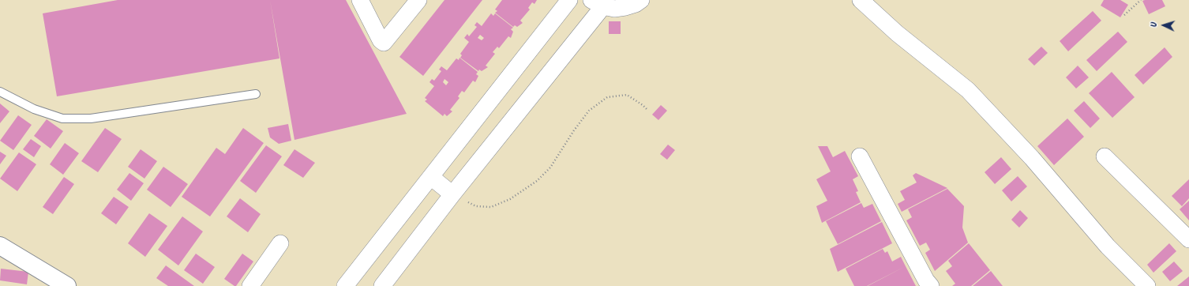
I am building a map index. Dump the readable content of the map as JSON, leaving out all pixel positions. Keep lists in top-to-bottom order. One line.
{"north":"left"}
